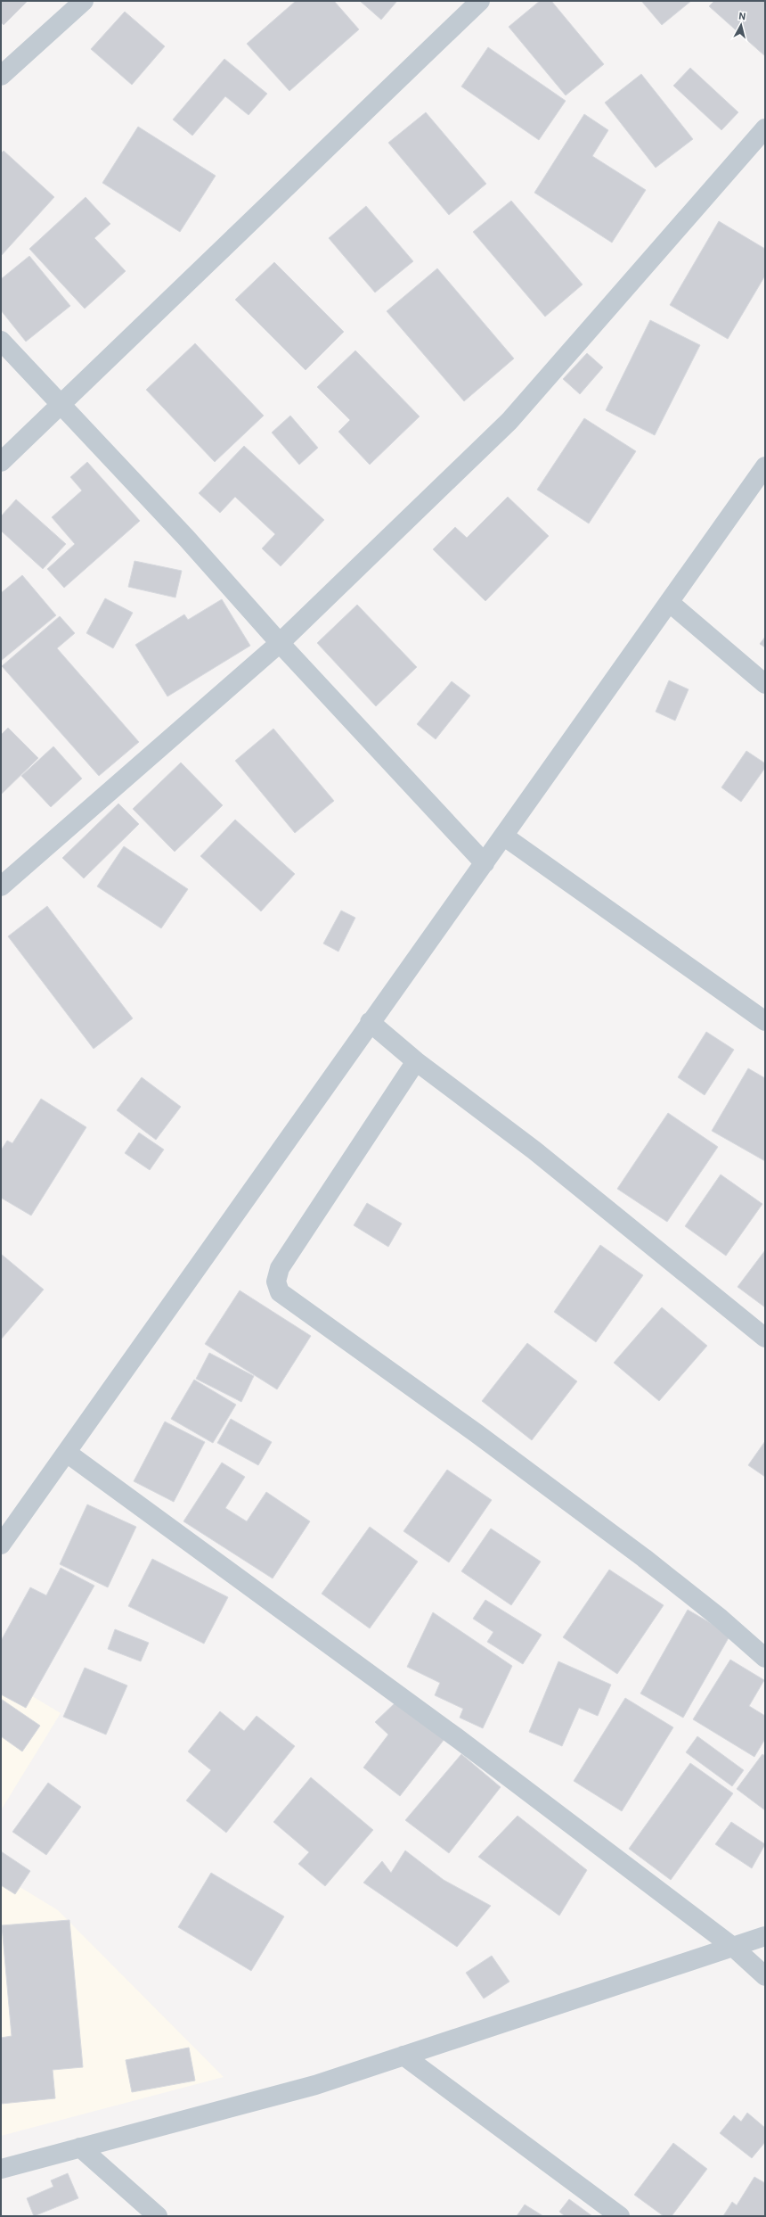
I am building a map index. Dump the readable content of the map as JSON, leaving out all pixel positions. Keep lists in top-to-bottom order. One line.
{"north":"top"}
